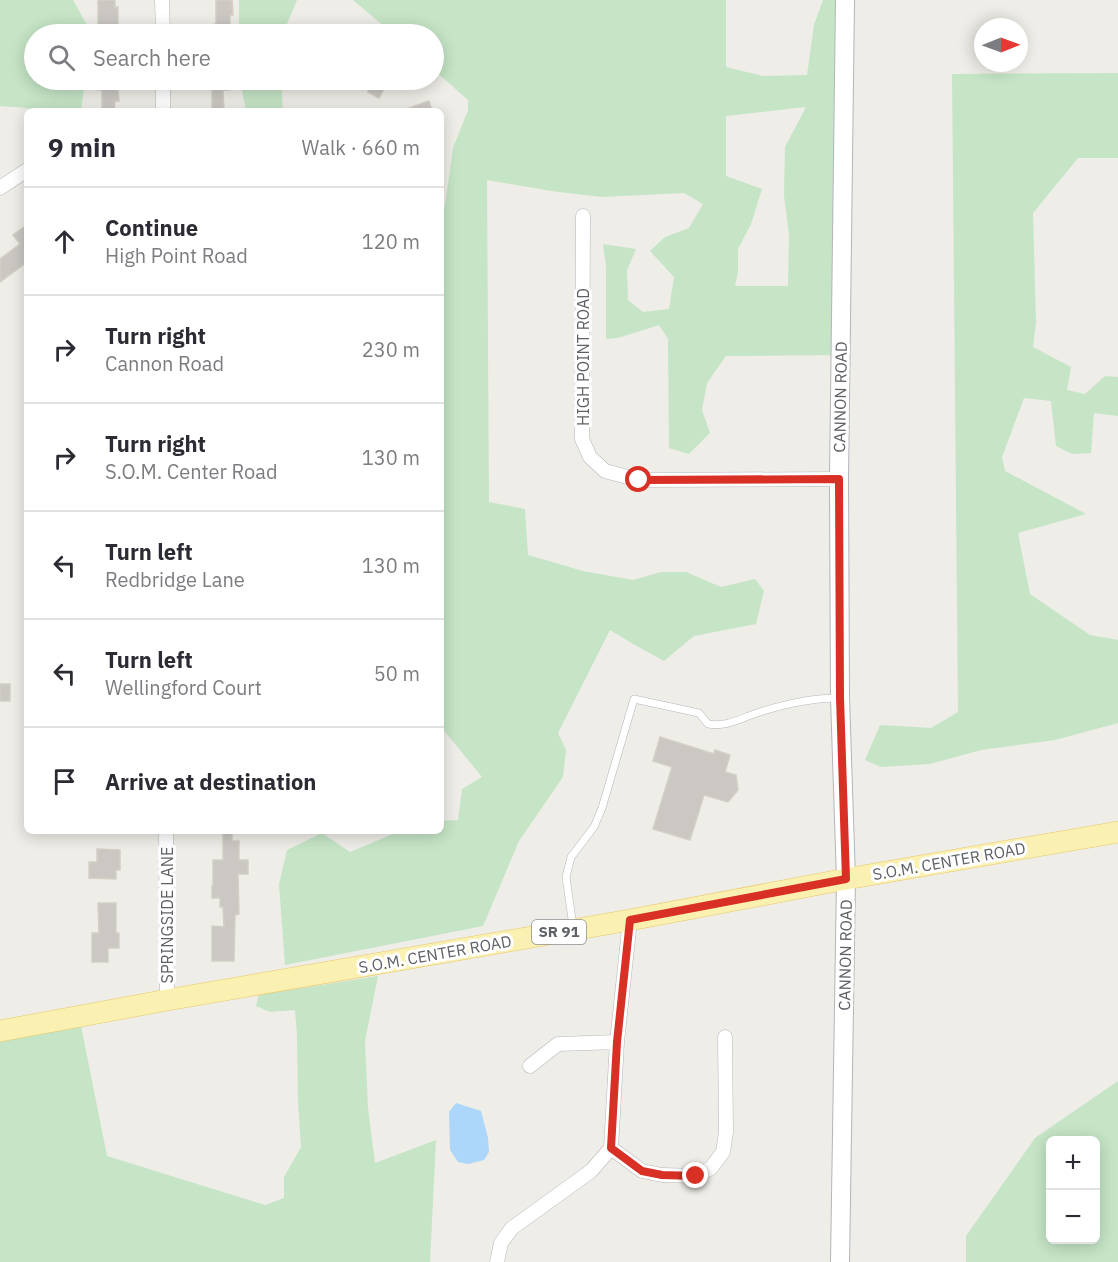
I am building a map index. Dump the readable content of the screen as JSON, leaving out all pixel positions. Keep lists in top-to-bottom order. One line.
{"streets":{"main road":["CANNON ROAD","S.O.M. CENTER ROAD","SR 91"],"street":["HIGH POINT ROAD","SPRINGSIDE LANE"]},"crossings":[["HIGH POINT ROAD","CANNON ROAD"],["CANNON ROAD","S.O.M. CENTER ROAD"],["S.O.M. CENTER ROAD","SPRINGSIDE LANE"]],"north":"right","page":{"search":"Search here","heading":["9 min","Walk · 660 m"],"list":[["Continue","High Point Road","120 m"],["Turn right","Cannon Road","230 m"],["Turn right","S.O.M. Center Road","130 m"],["Turn left","Redbridge Lane","130 m"],["Turn left","Wellingford Court","50 m"],"Arrive at destination"],"map_buttons":["+","−"]}}
